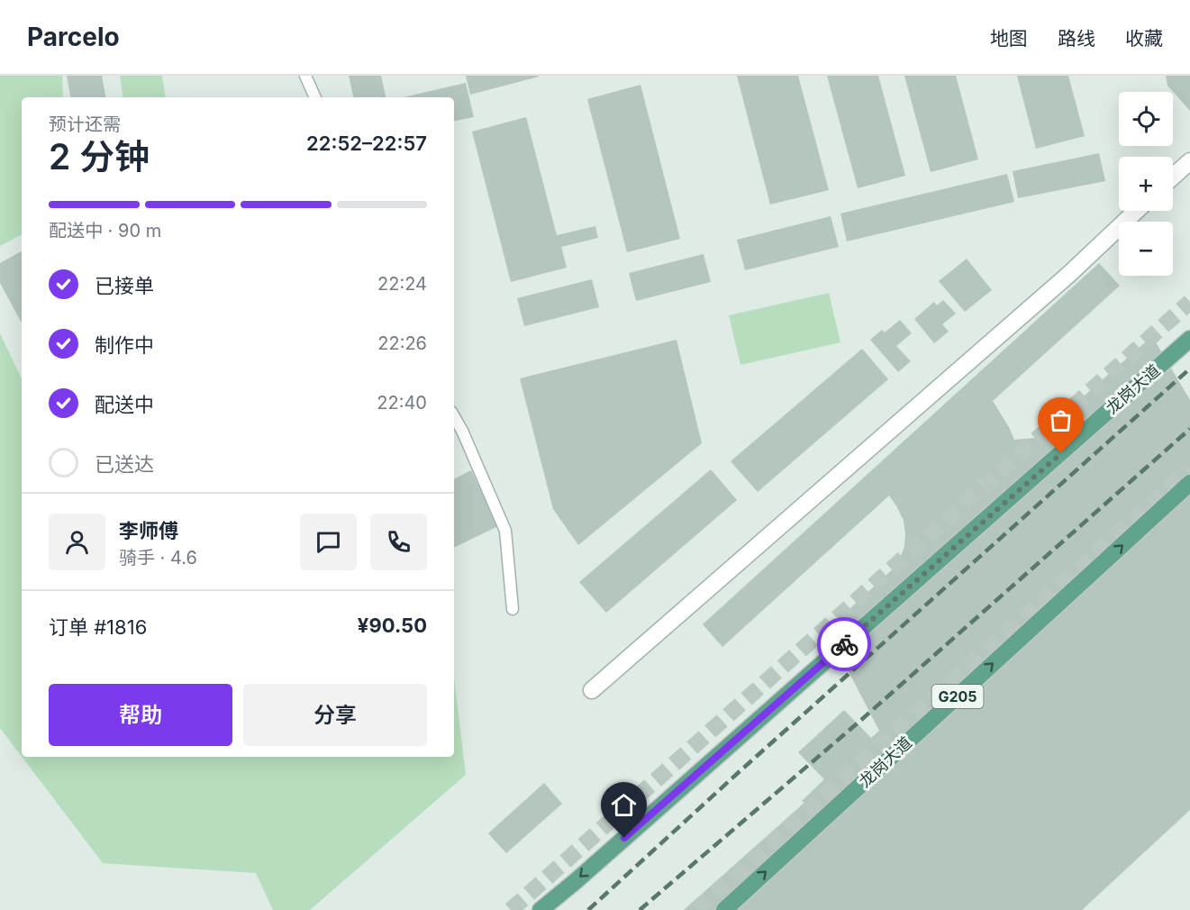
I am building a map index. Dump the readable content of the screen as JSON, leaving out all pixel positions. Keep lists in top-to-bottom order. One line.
{"streets":{"main road":["龙岗大道","G205"]},"page":{"header":"Parcelo","nav":["地图","路线","收藏"],"map_buttons":["+","−"],"heading":["2 分钟","预计还需","22:52–22:57"],"panel":["李师傅","骑手 · 4.6","订单 #1816","¥90.50"],"bar":"配送中 · 90 m","list":[["已接单","22:24"],["制作中","22:26"],["配送中","22:40"],"已送达"],"buttons":["帮助","分享"]}}
